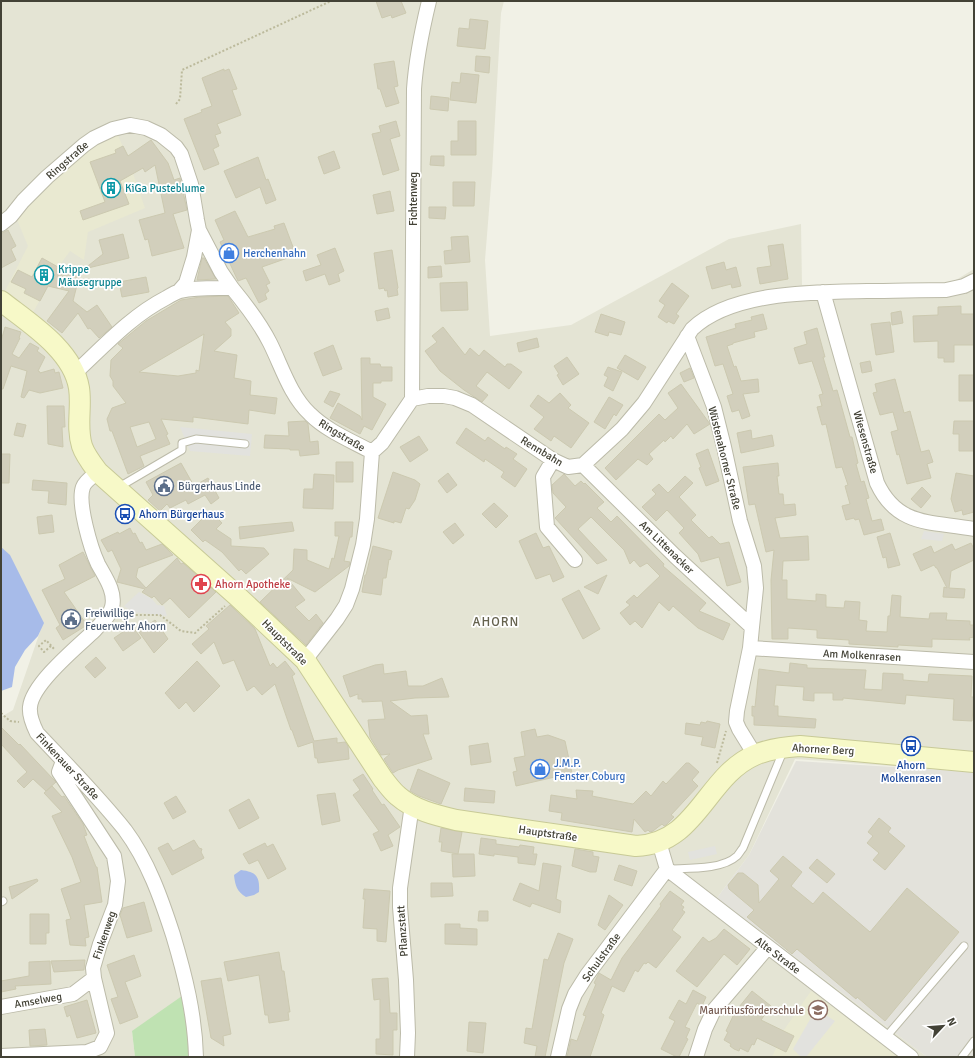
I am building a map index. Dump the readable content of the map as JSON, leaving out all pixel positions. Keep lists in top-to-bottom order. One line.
{"streets":{"street":["Ringstraße","Fichtenweg","Wiesenstraße","Rennbahn","Wüstenahorner Straße","Am Littenacker","Hauptstraße","Am Molkenrasen","Ahorner Berg","Finkenauer Straße","Pflanzstatt","Finkenweg","Alte Straße","Schulstraße","Amselweg"]},"crossings":[["Ringstraße","Hauptstraße"],["Fichtenweg","Rennbahn"],["Rennbahn","Am Littenacker"],["Wüstenahorner Straße","Am Littenacker"],["Wüstenahorner Straße","Am Molkenrasen"],["Wüstenahorner Straße","Ahorner Berg"],["Hauptstraße","Ahorner Berg"],["Hauptstraße","Pflanzstatt"],["Finkenauer Straße","Finkenweg"],["Finkenweg","Amselweg"],["Alte Straße","Schulstraße"]],"districts":["AHORN"],"places":{"building":["KiGa Pusteblume","Krippe Mäusegruppe"],"shop":["Herchenhahn","J.M.P. Fenster Coburg"],"public building":["Bürgerhaus Linde","Freiwillige Feuerwehr Ahorn"],"bus stop":["Ahorn Bürgerhaus","Ahorn Molkenrasen"],"pharmacy":["Ahorn Apotheke"],"school or university":["Mauritiusförderschule"]},"north":"top right"}
